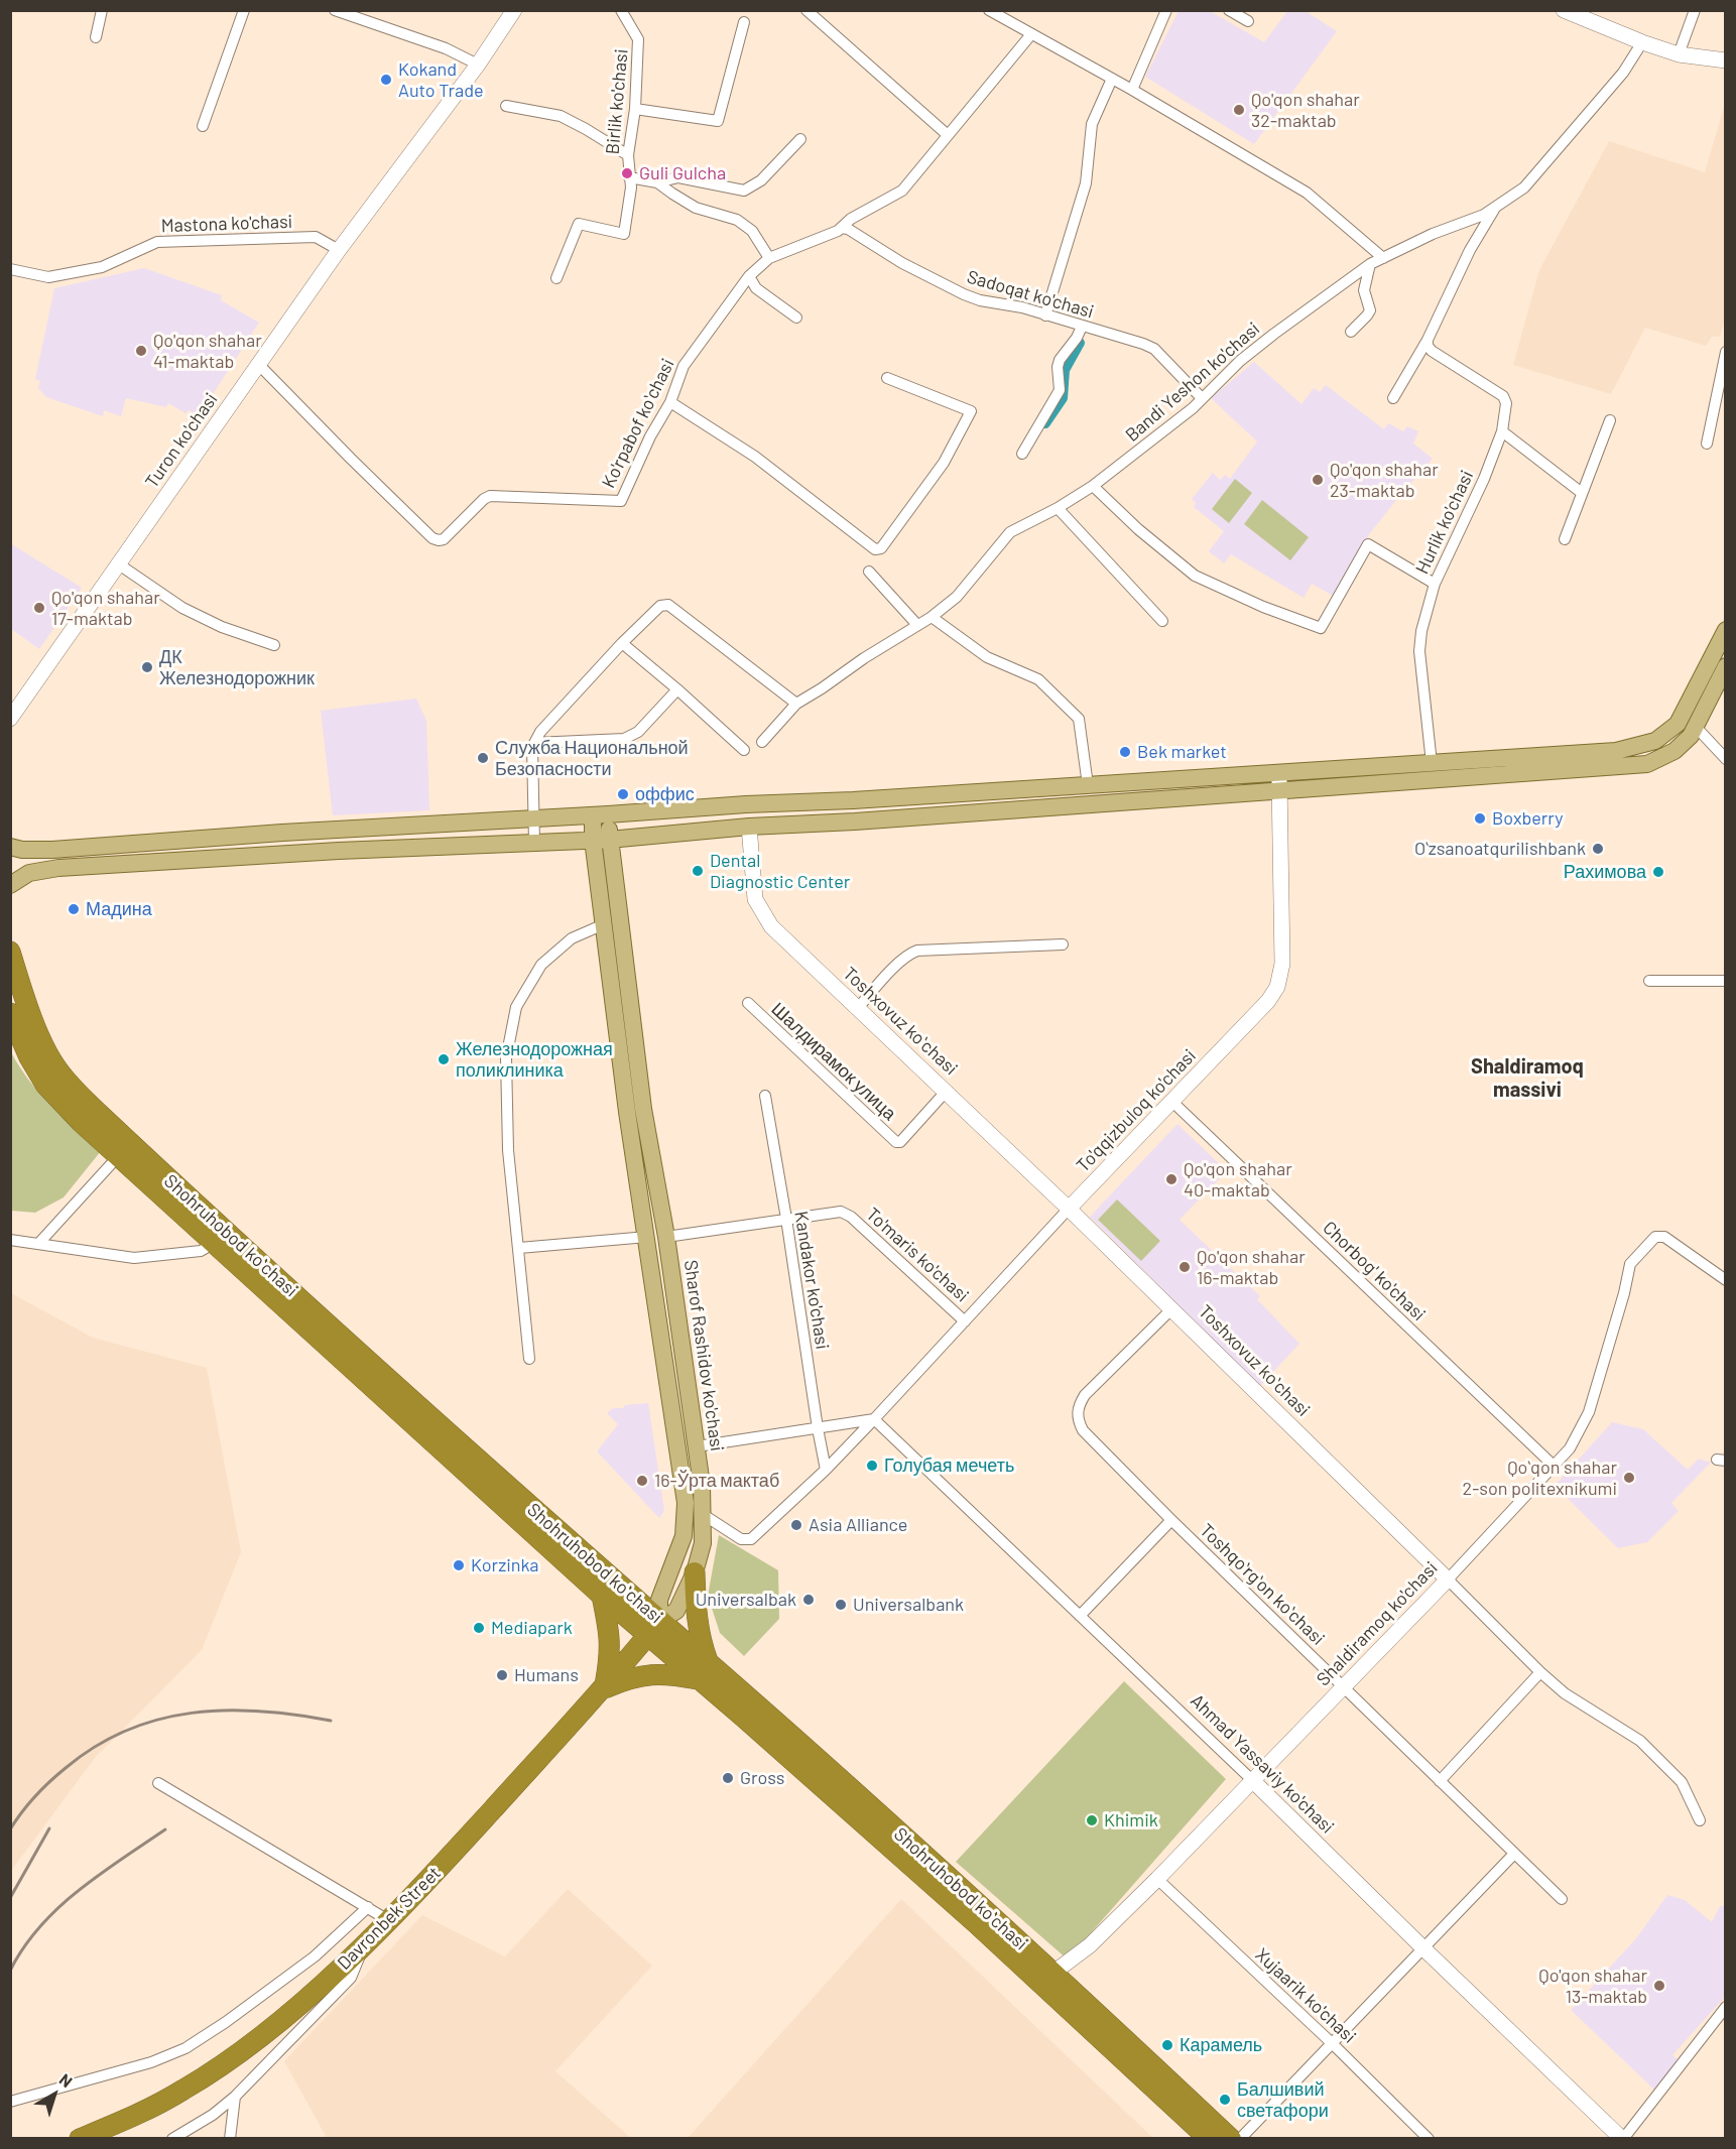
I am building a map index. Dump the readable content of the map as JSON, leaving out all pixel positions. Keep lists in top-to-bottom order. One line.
{"streets":{"highway":["Shohruhobod koʻchasi","Davronbek Street"],"main road":["Sharof Rashidov ko'chasi"],"street":["Birlik ko'chasi","Mastona ko'chasi","Sadoqat ko'chasi","Bandi Yeshon ko'chasi","Ko'rpabof koʻchasi","Turon ko'chasi","Hurlik ko'chasi","Toshxovuz koʻchasi","Шалдирамок улица","To'qqizbuloq ko'chasi","To'maris ko'chasi","Chorbog' ko'chasi","Kandakor ko'chasi","Toshqoʻrgʻon koʻchasi","Shaldiramoq ko'chasi","Ahmad Yassaviy ko'chasi","Xujaarik ko'chasi"]},"crossings":[["Birlik ko'chasi","Ko'rpabof koʻchasi"],["Mastona ko'chasi","Turon ko'chasi"],["Sadoqat ko'chasi","Bandi Yeshon ko'chasi"],["Sadoqat ko'chasi","Ko'rpabof koʻchasi"],["Ko'rpabof koʻchasi","Turon ko'chasi"],["Toshxovuz koʻchasi","Шалдирамок улица"],["Toshxovuz koʻchasi","To'qqizbuloq ko'chasi"],["Toshxovuz koʻchasi","Toshqoʻrgʻon koʻchasi"],["Toshxovuz koʻchasi","Shaldiramoq ko'chasi"],["To'qqizbuloq ko'chasi","To'maris ko'chasi"],["To'qqizbuloq ko'chasi","Chorbog' ko'chasi"],["To'qqizbuloq ko'chasi","Kandakor ko'chasi"],["To'qqizbuloq ko'chasi","Sharof Rashidov ko'chasi"],["To'qqizbuloq ko'chasi","Ahmad Yassaviy ko'chasi"],["Shohruhobod koʻchasi","Sharof Rashidov ko'chasi"],["Shohruhobod koʻchasi","Shaldiramoq ko'chasi"],["Shohruhobod koʻchasi","Davronbek Street"],["To'maris ko'chasi","Kandakor ko'chasi"],["To'maris ko'chasi","Sharof Rashidov ko'chasi"],["Chorbog' ko'chasi","Shaldiramoq ko'chasi"],["Sharof Rashidov ko'chasi","Davronbek Street"],["Toshqoʻrgʻon koʻchasi","Shaldiramoq ko'chasi"],["Shaldiramoq ko'chasi","Ahmad Yassaviy ko'chasi"],["Shaldiramoq ko'chasi","Xujaarik ko'chasi"]],"districts":["Shaldiramoq massivi"],"places":["Kokand Auto Trade","Qo'qon shahar 32-maktab","Guli Gulcha","Qo'qon shahar 41-maktab","Qo'qon shahar 23-maktab","Qo'qon shahar 17-maktab","ДК Железнодорожник","Bek market","Служба Национальной Безопасности","оффис","Boxberry","Oʻzsanoatqurilishbank","Dental Diagnostic Center","Рахимова","Мадина","Железнодорожная поликлиника","Qo'qon shahar 40-maktab","Qo'qon shahar 16-maktab","Голубая мечеть","Qoʻqon shahar 2-son politexnikumi","16-Ўрта мактаб","Asia Alliance","Korzinka","Universalbak","Universalbank","Mediapark","Humans","Gross","Khimik","Qo'qon shahar 13-maktab","Карамель","Балшивий светафори"],"north":"top right"}
